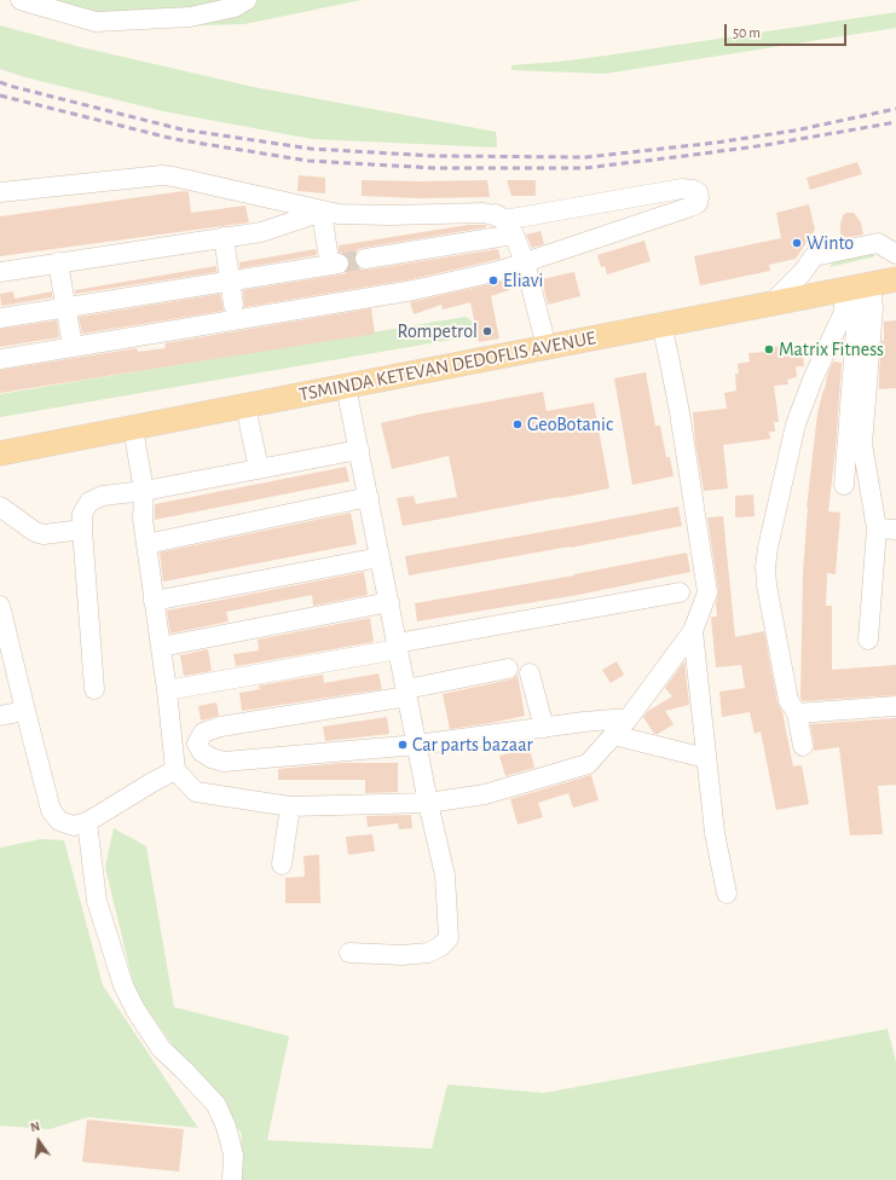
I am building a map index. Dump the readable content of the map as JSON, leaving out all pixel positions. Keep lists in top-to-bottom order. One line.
{"streets":{"main road":["TSMINDA KETEVAN DEDOFLIS AVENUE"]},"places":["Winto","Eliavi","Rompetrol","Matrix Fitness","GeoBotanic","Car parts bazaar"],"scale_bar":"50 m","north":"top"}
